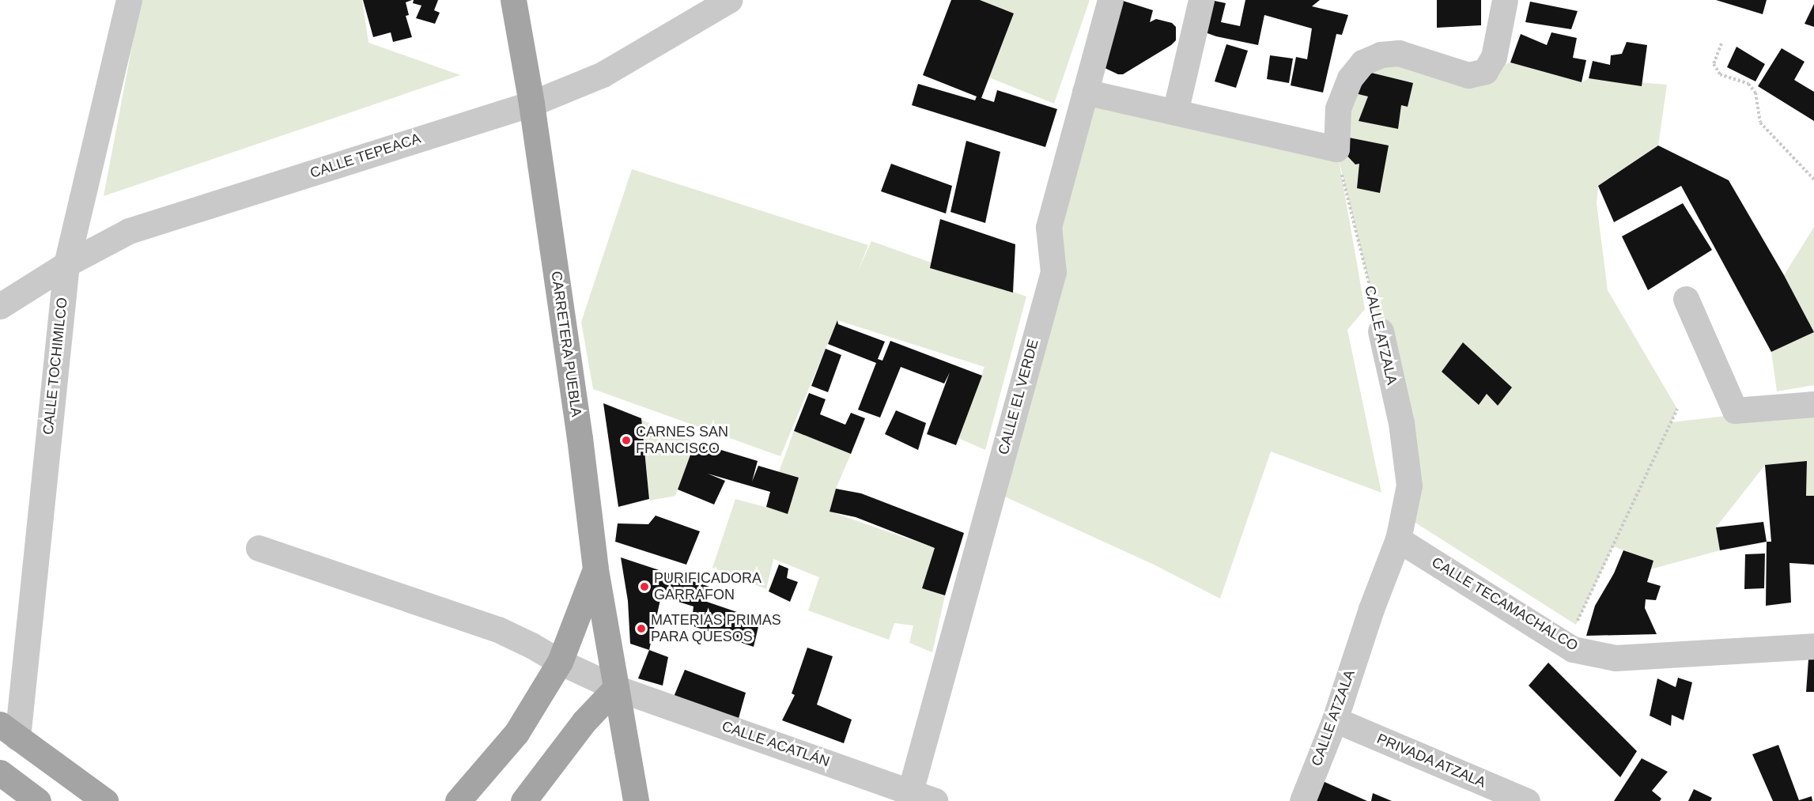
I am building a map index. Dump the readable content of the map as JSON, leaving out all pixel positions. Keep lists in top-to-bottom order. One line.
{"streets":{"main road":["CARRETERA PUEBLA"],"street":["CALLE TEPEACA","CALLE ATZALA","CALLE TOCHIMILCO","CALLE EL VERDE","CALLE TECAMACHALCO","CALLE ACATLÁN","PRIVADA ATZALA"]},"crossings":[["CALLE TEPEACA","CARRETERA PUEBLA"],["CALLE TEPEACA","CALLE TOCHIMILCO"],["CALLE ATZALA","CALLE TECAMACHALCO"],["CALLE ATZALA","PRIVADA ATZALA"],["CARRETERA PUEBLA","CALLE ACATLÁN"],["CALLE EL VERDE","CALLE ACATLÁN"]],"places":["CARNES SAN FRANCISCO","PURIFICADORA GARRAFON","MATERIAS PRIMAS PARA QUESOS"]}
